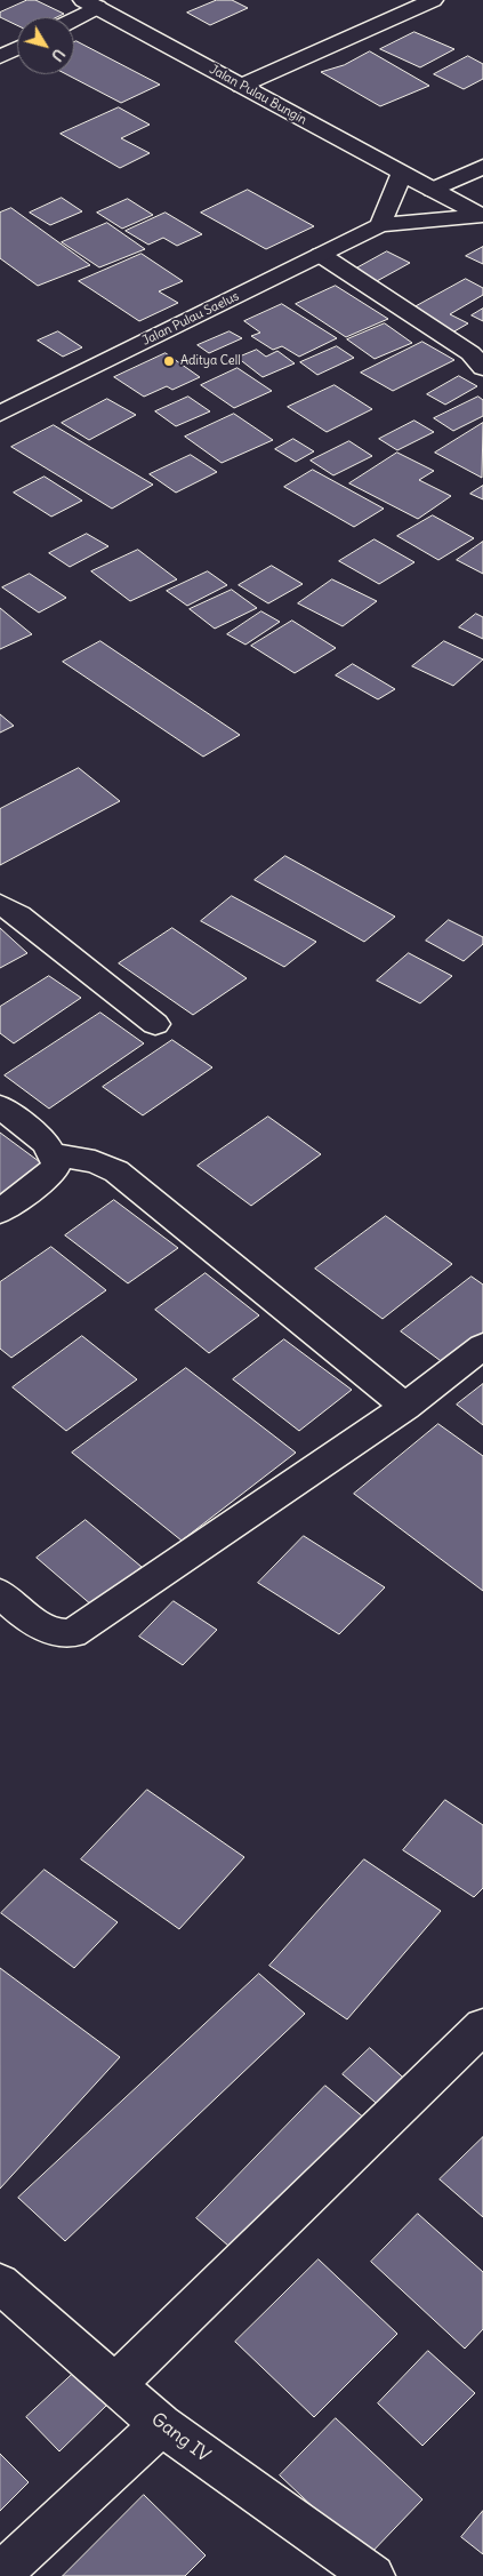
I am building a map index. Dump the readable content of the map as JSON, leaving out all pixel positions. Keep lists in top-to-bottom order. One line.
{"streets":{"street":["Jalan Pulau Bungin","Jalan Pulau Saelus","Gang IV"]},"crossings":[["Jalan Pulau Bungin","Jalan Pulau Saelus"]],"places":["Aditya Cell"],"north":"bottom right"}
